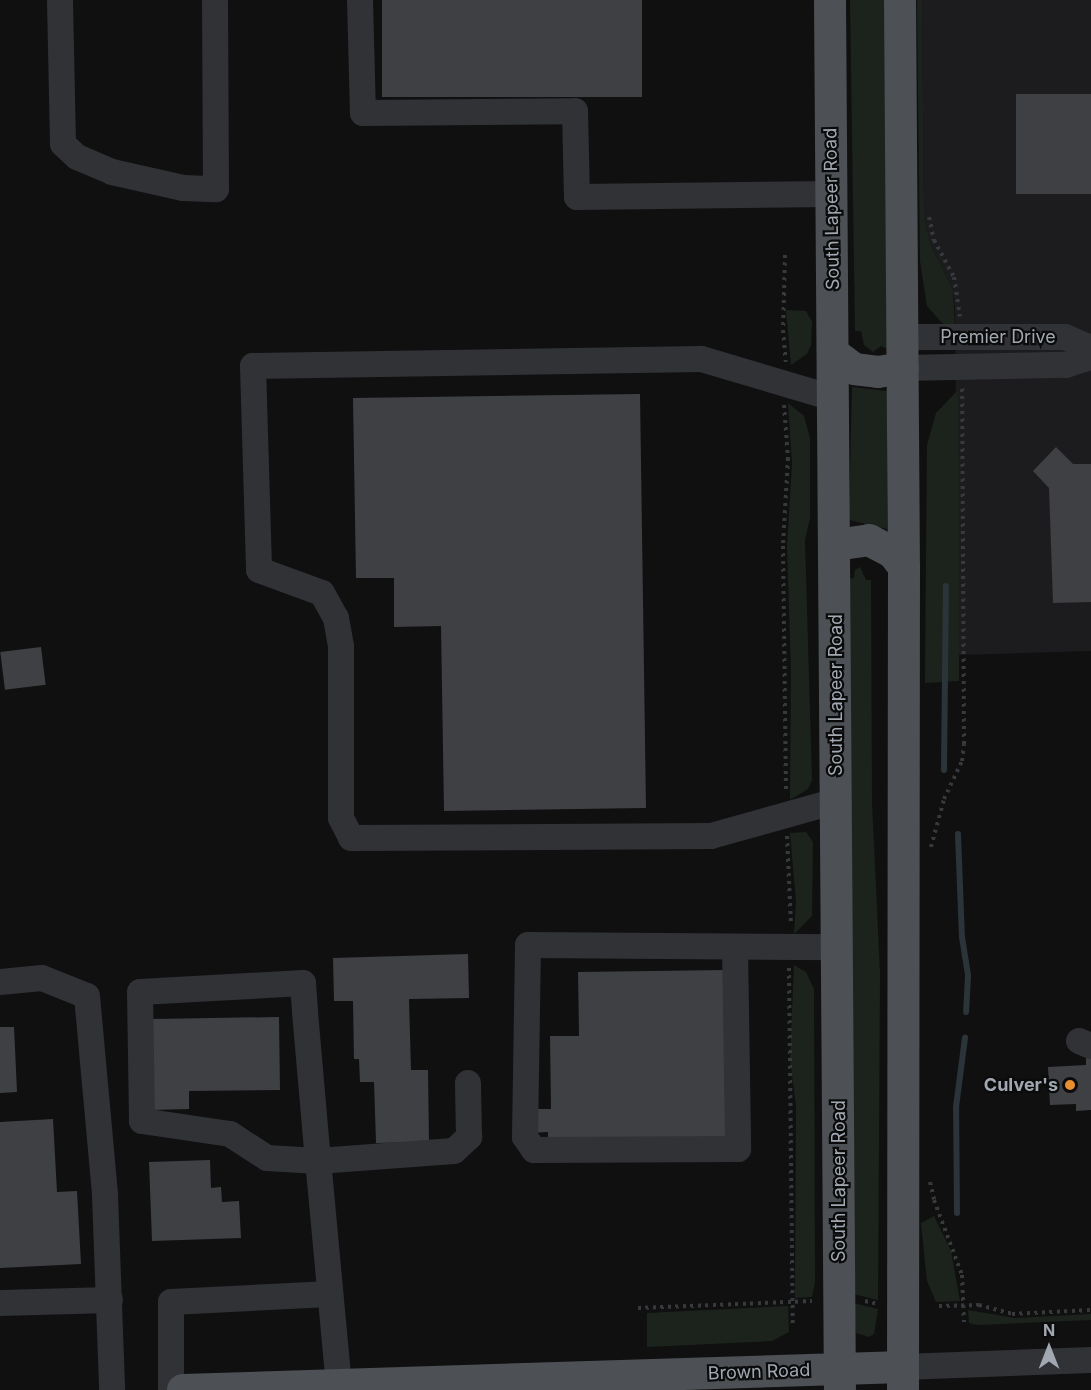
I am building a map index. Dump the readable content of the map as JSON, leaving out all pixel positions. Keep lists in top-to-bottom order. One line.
{"streets":{"main road":["South Lapeer Road","Brown Road"],"street":["Premier Drive"]},"crossings":[["South Lapeer Road","Brown Road"]],"places":["Culver's"],"north":"top"}
